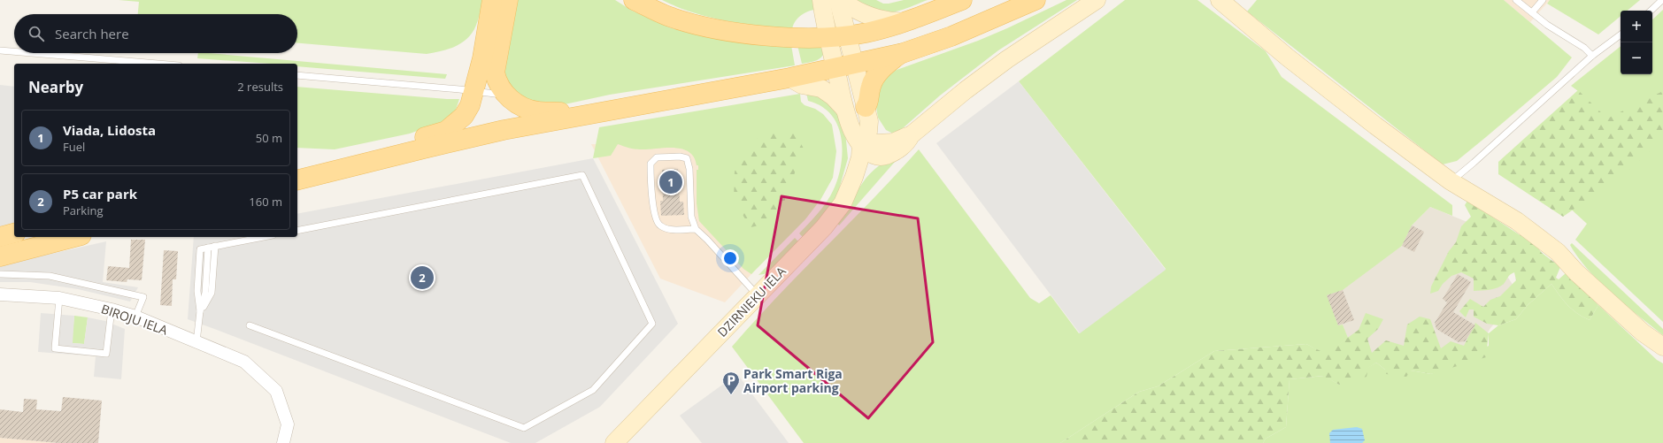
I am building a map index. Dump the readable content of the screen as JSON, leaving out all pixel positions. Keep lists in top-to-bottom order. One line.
{"streets":{"street":["DZIRNIEKU IELA","BIROJU IELA"]},"places":{"parking":["Park Smart Riga Airport parking"]},"page":{"map_buttons":["+","−"],"search":"Search here","heading":["Nearby","2 results"],"list":[{"mark":"1","name":"Viada, Lidosta","note":"Fuel","value":"50 m"},{"mark":"2","name":"P5 car park","note":"Parking","value":"160 m"}],"pins":["1","2"]}}
